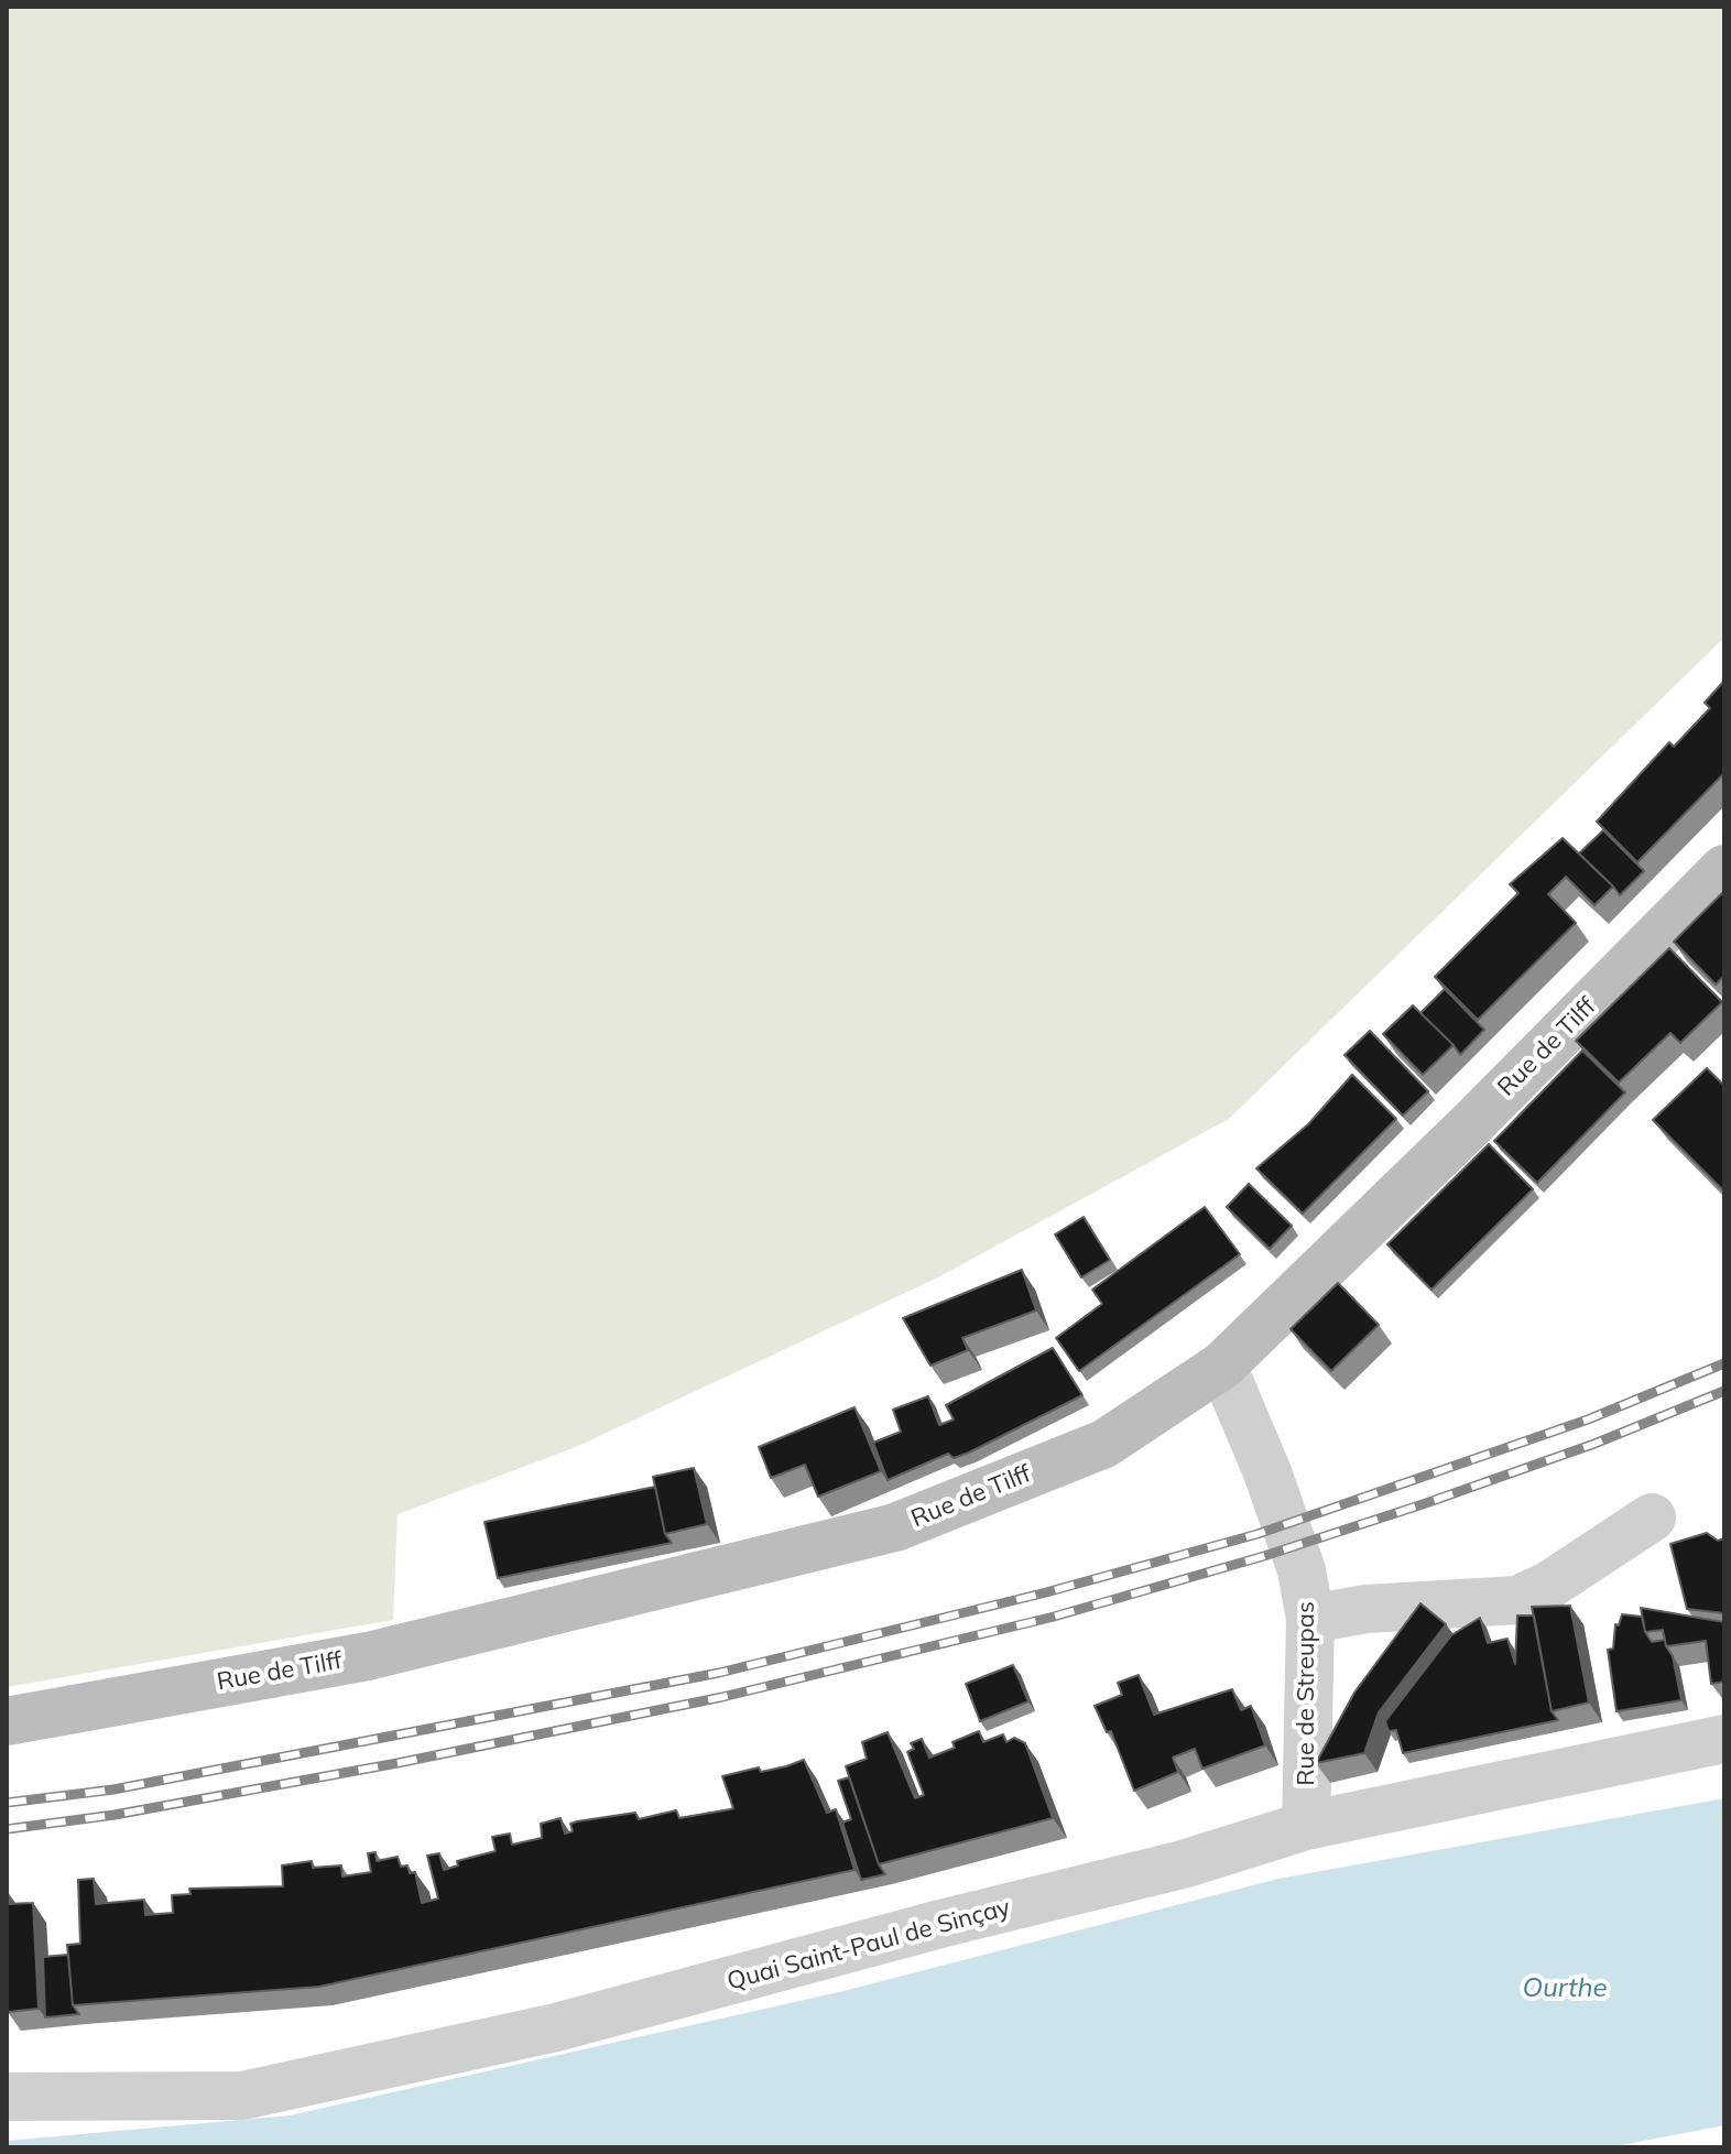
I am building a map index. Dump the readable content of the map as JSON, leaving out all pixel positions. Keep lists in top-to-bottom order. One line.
{"streets":{"main road":["Rue de Tilff"],"street":["Rue de Streupas","Quai Saint-Paul de Sinçay"]},"crossings":[["Rue de Tilff","Rue de Streupas"],["Rue de Streupas","Quai Saint-Paul de Sinçay"]],"water":["Ourthe"]}
